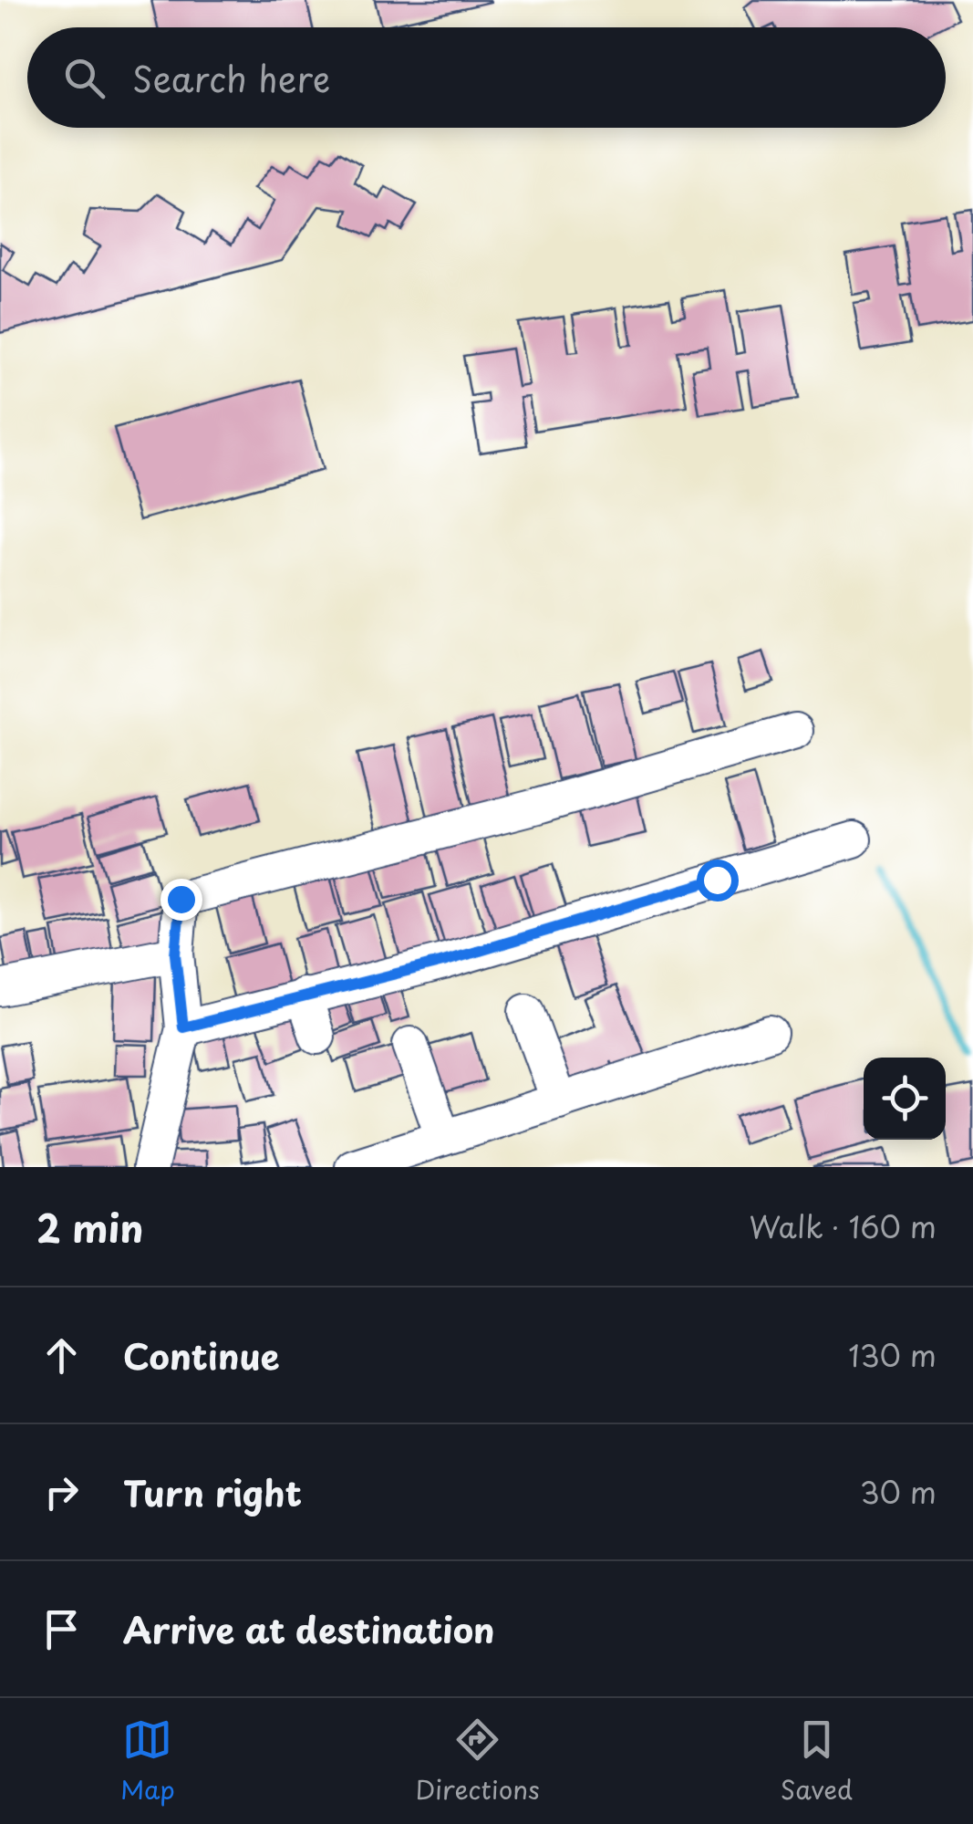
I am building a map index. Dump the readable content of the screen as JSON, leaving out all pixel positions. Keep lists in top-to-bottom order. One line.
{"page":{"search":"Search here","heading":["2 min","Walk · 160 m"],"list":[["Continue","130 m"],["Turn right","30 m"],"Arrive at destination"],"nav":["Map","Directions","Saved"]}}
